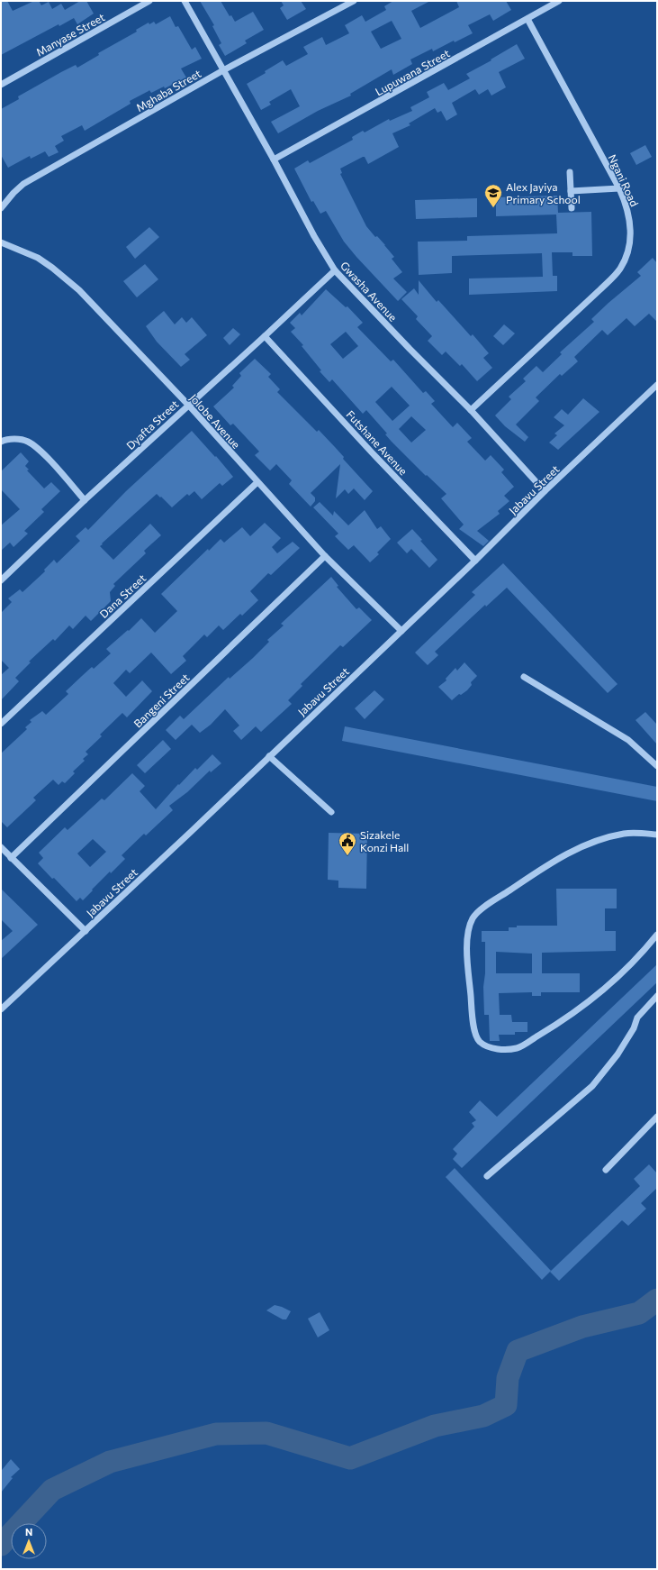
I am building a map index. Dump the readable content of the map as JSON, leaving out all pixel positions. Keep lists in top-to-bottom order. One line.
{"streets":{"street":["Manyase Street","Lupuwana Street","Mghaba Street","Ngani Road","Gwasha Avenue","Jolobe Avenue","Dyafta Street","Futshane Avenue","Jabavu Street","Dana Street","Bangeni Street"]},"crossings":[["Lupuwana Street","Ngani Road"],["Lupuwana Street","Gwasha Avenue"],["Mghaba Street","Gwasha Avenue"],["Ngani Road","Gwasha Avenue"],["Gwasha Avenue","Dyafta Street"],["Gwasha Avenue","Jabavu Street"],["Jolobe Avenue","Dyafta Street"],["Jolobe Avenue","Jabavu Street"],["Jolobe Avenue","Dana Street"],["Jolobe Avenue","Bangeni Street"],["Dyafta Street","Futshane Avenue"],["Futshane Avenue","Jabavu Street"]],"places":{"school or university":["Alex Jayiya Primary School"],"public building":["Sizakele Konzi Hall"]},"north":"top"}
